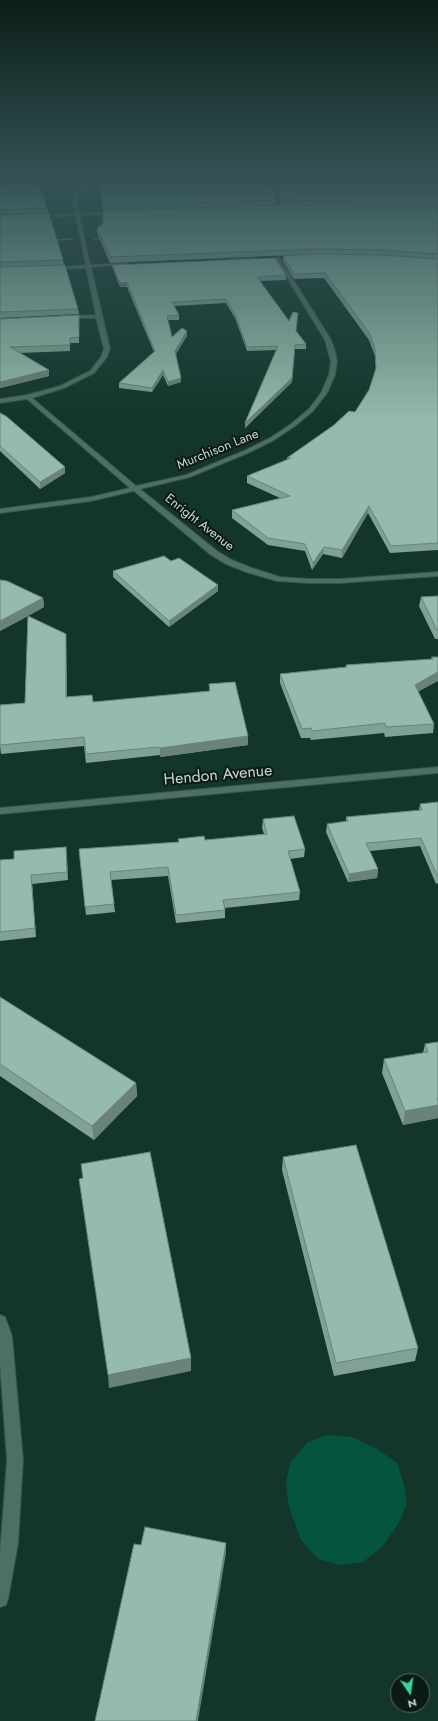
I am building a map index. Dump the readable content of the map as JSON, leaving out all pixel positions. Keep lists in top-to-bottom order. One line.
{"streets":{"street":["Murchison Lane","Enright Avenue","Hendon Avenue"]},"crossings":[["Murchison Lane","Enright Avenue"]],"north":"bottom"}
